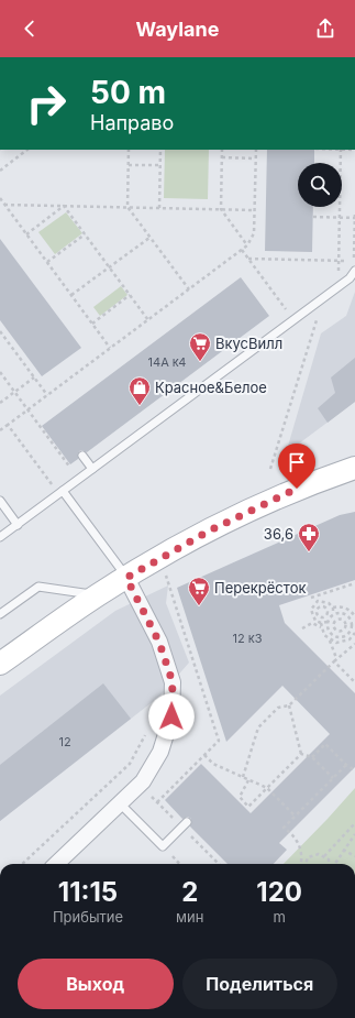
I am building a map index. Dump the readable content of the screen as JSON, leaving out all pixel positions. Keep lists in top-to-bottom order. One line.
{"places":{"supermarket":["ВкусВилл","Перекрёсток"],"shop":["Красное&Белое"],"pharmacy":["36,6"]},"house_numbers":["14А к4","12 к3","12"],"page":{"header":"Waylane","turn":["50 m","Направо"],"eta":["11:15","Прибытие","2","мин","120","m"],"buttons":["Выход","Поделиться"]}}
